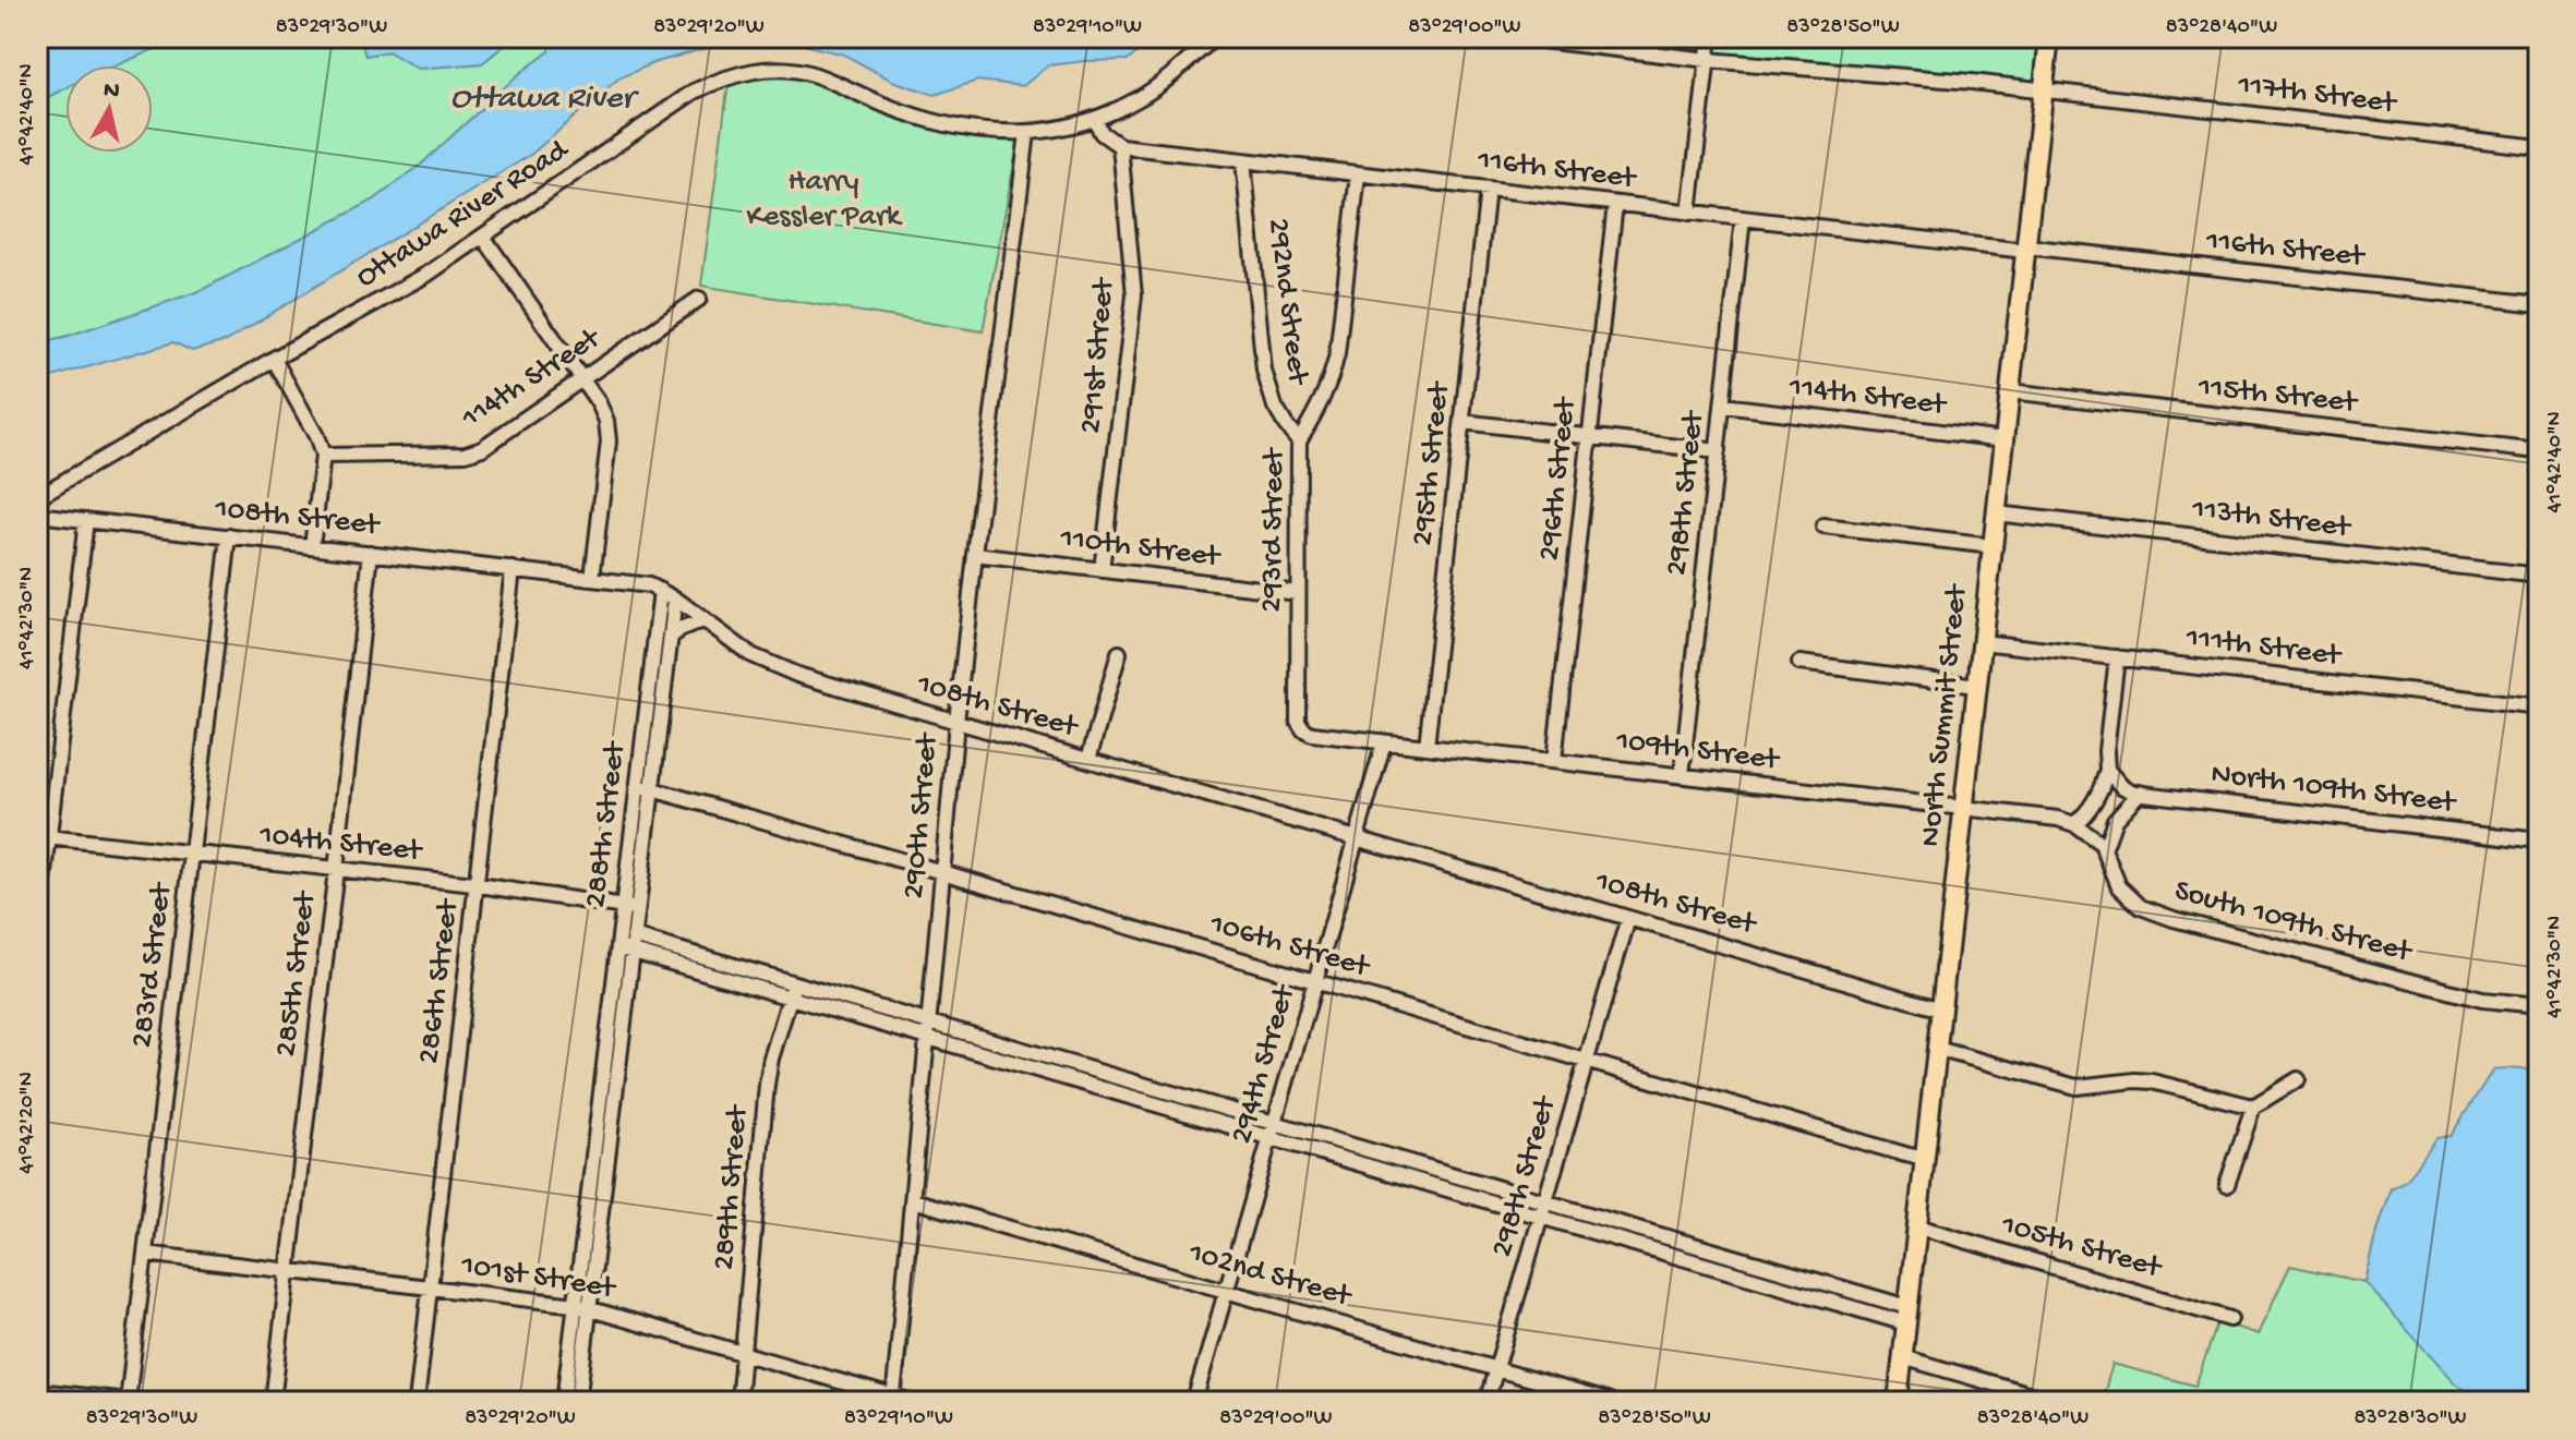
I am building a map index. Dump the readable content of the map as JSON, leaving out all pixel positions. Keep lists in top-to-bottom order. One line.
{"streets":{"main road":["North Summit Street"],"street":["117th Street","116th Street","Ottawa River Road","292nd Street","291st Street","114th Street","115th Street","295th Street","296th Street","298th Street","108th Street","113th Street","293rd Street","110th Street","111th Street","109th Street","North 109th Street","290th Street","288th Street","104th Street","South 109th Street","106th Street","283rd Street","285th Street","286th Street","294th Street","289th Street","105th Street","102nd Street","101st Street"]},"crossings":[["117th Street","North Summit Street"],["116th Street","292nd Street"],["116th Street","291st Street"],["116th Street","295th Street"],["116th Street","296th Street"],["116th Street","298th Street"],["116th Street","293rd Street"],["116th Street","North Summit Street"],["Ottawa River Road","108th Street"],["Ottawa River Road","290th Street"],["292nd Street","293rd Street"],["291st Street","110th Street"],["114th Street","298th Street"],["114th Street","North Summit Street"],["115th Street","North Summit Street"],["295th Street","109th Street"],["296th Street","109th Street"],["298th Street","108th Street"],["298th Street","109th Street"],["298th Street","106th Street"],["298th Street","102nd Street"],["108th Street","North Summit Street"],["108th Street","290th Street"],["108th Street","288th Street"],["108th Street","283rd Street"],["108th Street","285th Street"],["108th Street","286th Street"],["108th Street","294th Street"],["113th Street","North Summit Street"],["293rd Street","110th Street"],["293rd Street","109th Street"],["110th Street","290th Street"],["111th Street","North Summit Street"],["North Summit Street","109th Street"],["North Summit Street","106th Street"],["North Summit Street","105th Street"],["109th Street","South 109th Street"],["109th Street","294th Street"],["290th Street","106th Street"],["290th Street","102nd Street"],["290th Street","101st Street"],["288th Street","104th Street"],["288th Street","106th Street"],["288th Street","101st Street"],["104th Street","283rd Street"],["104th Street","285th Street"],["104th Street","286th Street"],["106th Street","294th Street"],["283rd Street","101st Street"],["285th Street","101st Street"],["286th Street","101st Street"],["294th Street","102nd Street"],["289th Street","101st Street"]],"water":["Ottawa River"],"parks":["Harry Kessler Park"],"north":"top","coordinates":["83°29'30\"W","83°29'20\"W","83°29'10\"W","83°29'00\"W","83°28'50\"W","83°28'40\"W","41°42'40\"N","41°42'30\"N","41°42'20\"N","83°28'30\"W"]}
